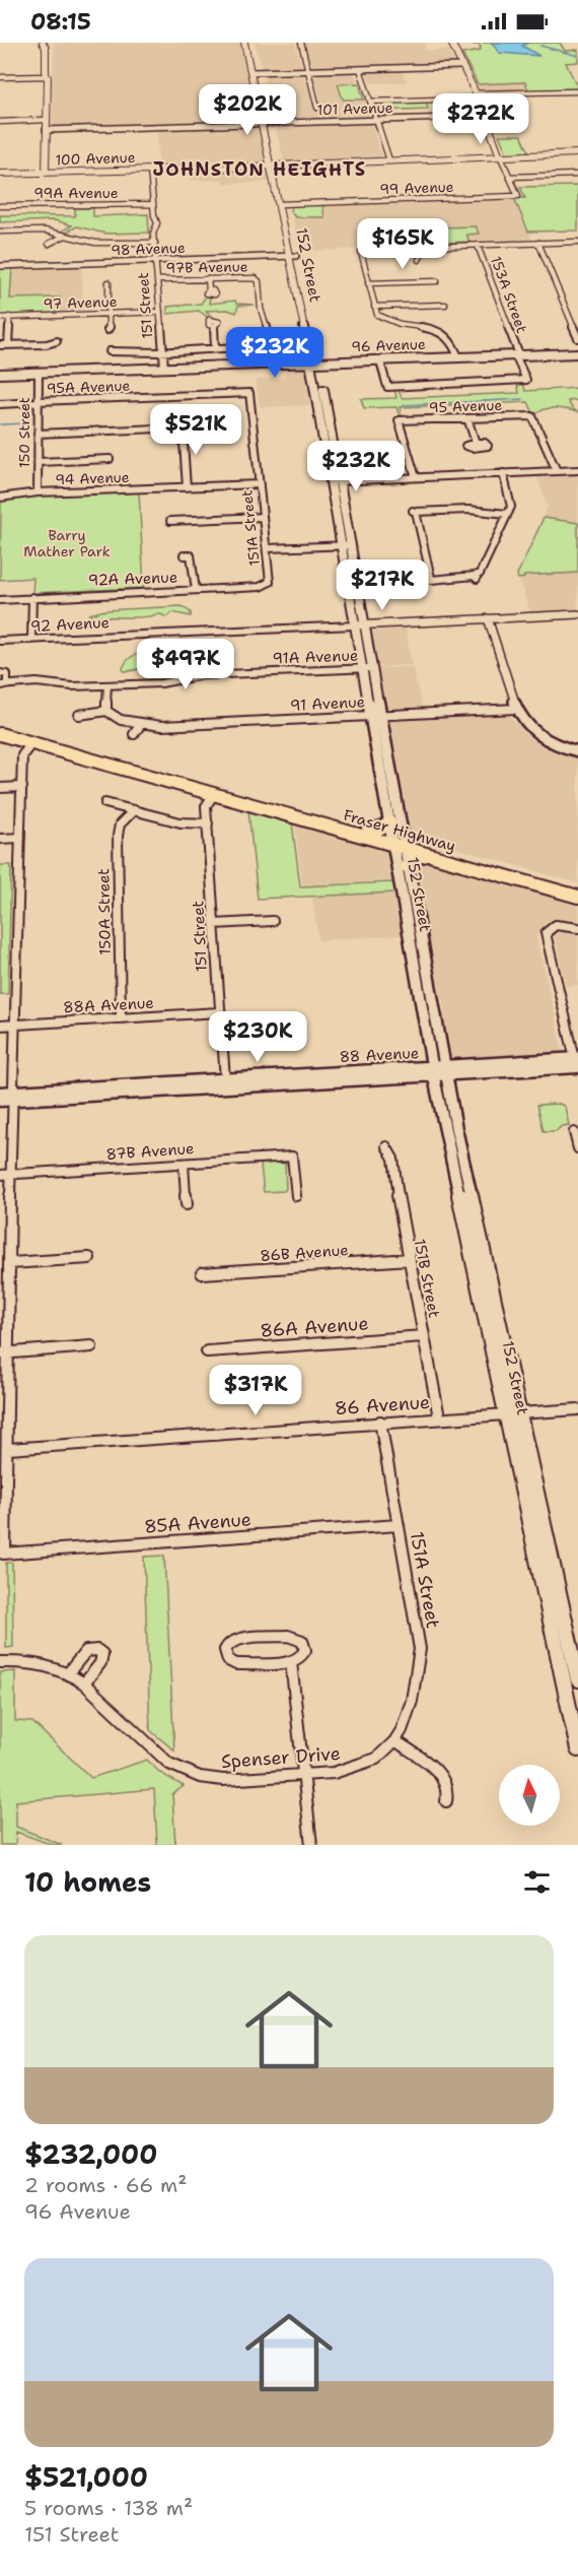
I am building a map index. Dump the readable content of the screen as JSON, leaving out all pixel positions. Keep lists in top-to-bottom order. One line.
{"streets":{"main road":["100 Avenue","152 Street","96 Avenue","Fraser Highway","88 Avenue"],"street":["101 Avenue","99 Avenue","99A Avenue","98 Avenue","97B Avenue","153A Street","97 Avenue","151 Street","95A Avenue","95 Avenue","150 Street","94 Avenue","151A Street","92A Avenue","92 Avenue","91A Avenue","91 Avenue","150A Street","88A Avenue","87B Avenue","86B Avenue","151B Street","86A Avenue","86 Avenue","85A Avenue","Spenser Drive"]},"crossings":[["101 Avenue","152 Street"],["100 Avenue","152 Street"],["100 Avenue","151 Street"],["99 Avenue","152 Street"],["99A Avenue","151 Street"],["98 Avenue","152 Street"],["98 Avenue","151 Street"],["152 Street","96 Avenue"],["152 Street","92 Avenue"],["152 Street","91A Avenue"],["152 Street","91 Avenue"],["152 Street","Fraser Highway"],["152 Street","88 Avenue"],["152 Street","86 Avenue"],["97B Avenue","151 Street"],["153A Street","96 Avenue"],["97 Avenue","151 Street"],["151 Street","96 Avenue"],["151 Street","Fraser Highway"],["151 Street","88A Avenue"],["151 Street","88 Avenue"],["96 Avenue","150 Street"],["95A Avenue","150 Street"],["95A Avenue","151A Street"],["150 Street","94 Avenue"],["94 Avenue","151A Street"],["151A Street","92A Avenue"],["151A Street","86 Avenue"],["151A Street","85A Avenue"],["151A Street","Spenser Drive"],["150A Street","88A Avenue"],["86B Avenue","151B Street"],["151B Street","86A Avenue"],["151B Street","86 Avenue"]],"districts":["JOHNSTON HEIGHTS"],"parks":["Barry Mather Park"],"north":"top","page":{"status":"08:15","price":["$202K","$272K","$165K","$232K","$521K","$232K","$217K","$497K","$230K","$317K"],"heading":"10 homes","list":[{"name":"$232,000","note":"2 rooms · 66 m² · 96 Avenue"},{"name":"$521,000","note":"5 rooms · 138 m² · 151 Street"}]}}
